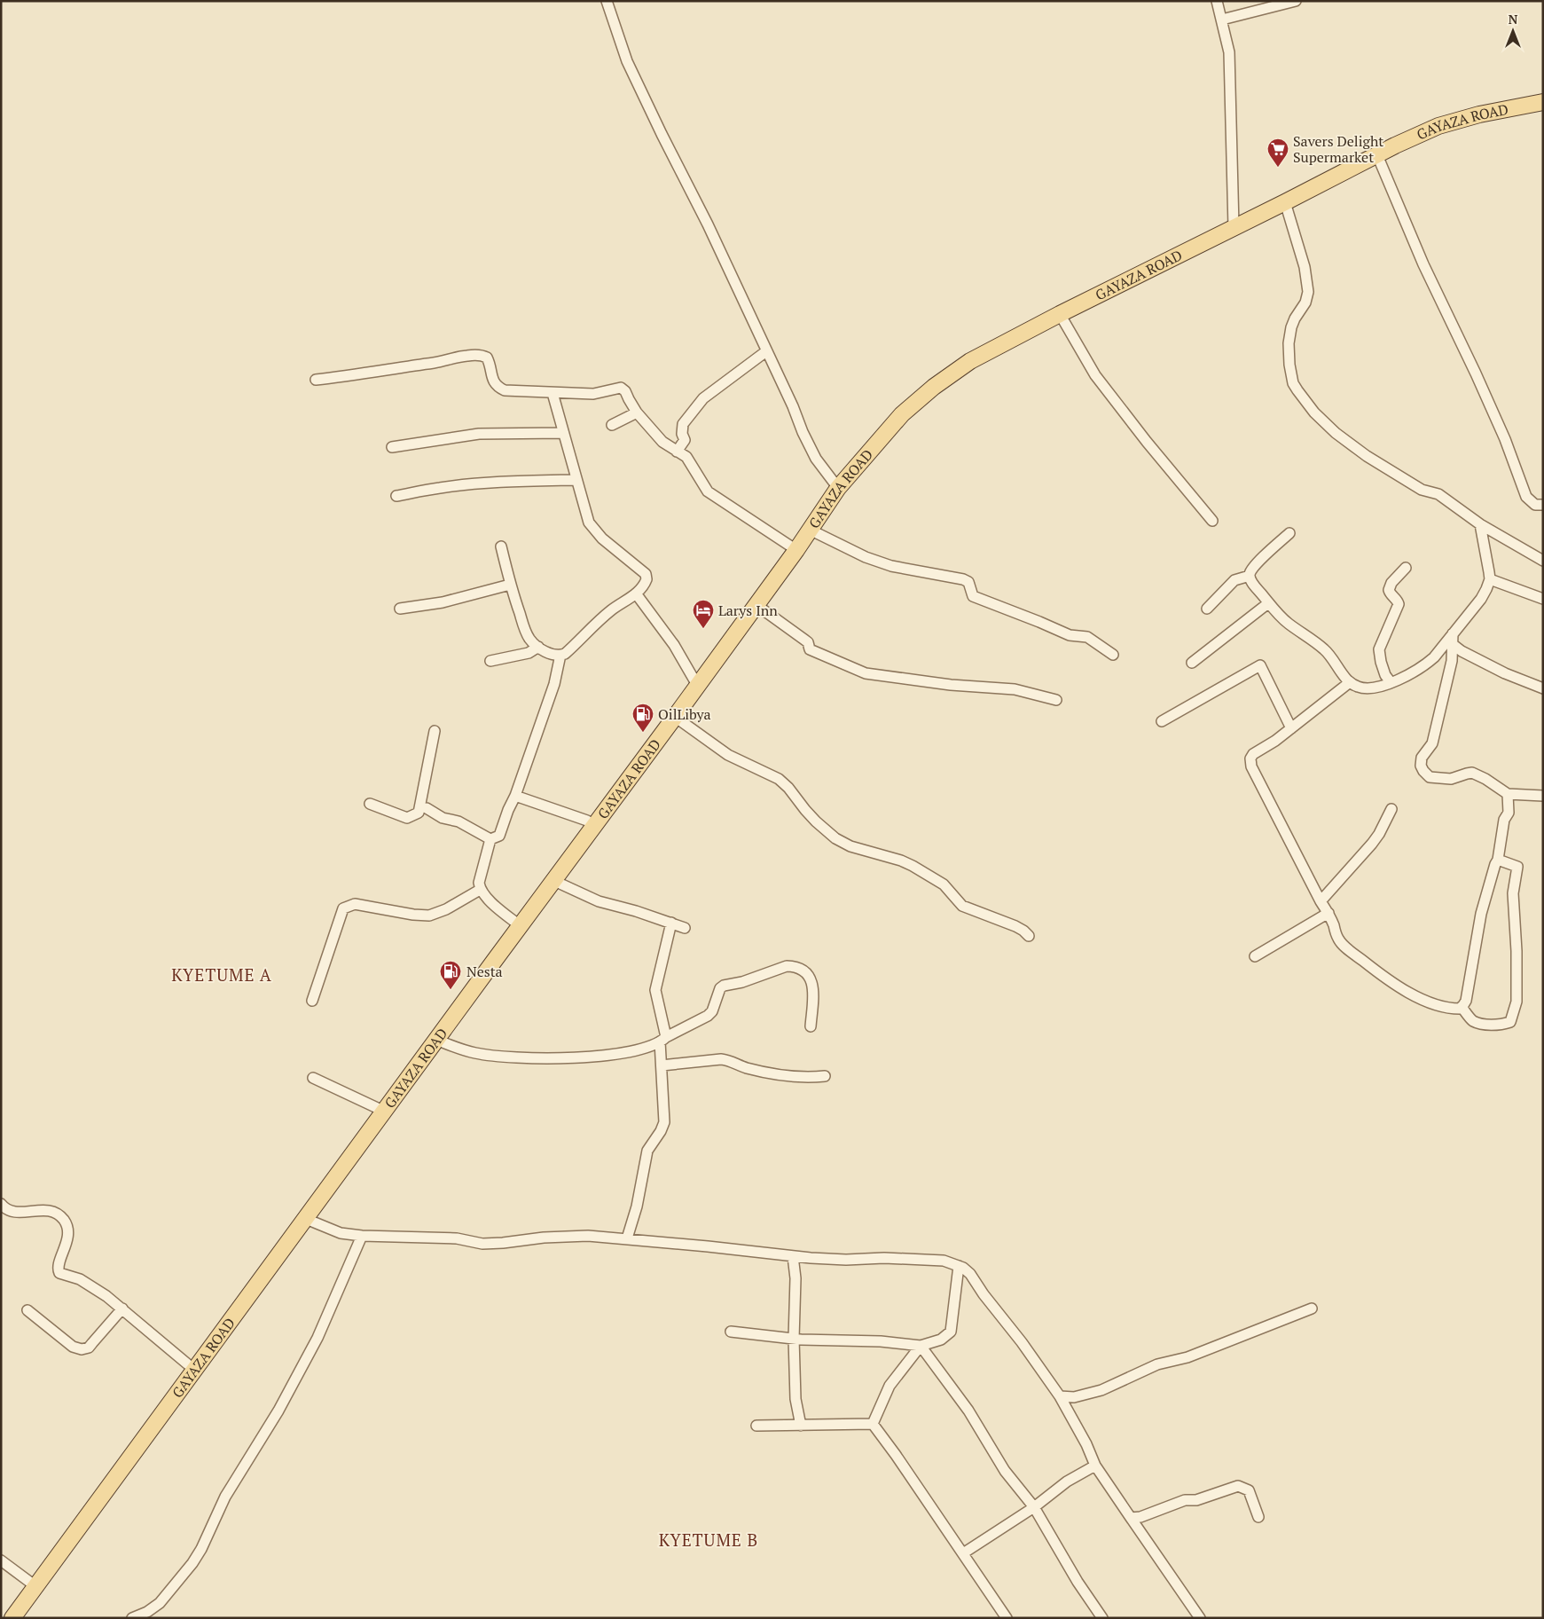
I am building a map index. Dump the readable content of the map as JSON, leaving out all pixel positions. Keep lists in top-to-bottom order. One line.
{"streets":{"main road":["GAYAZA ROAD"]},"districts":["KYETUME A","KYETUME B"],"places":{"supermarket":["Savers Delight Supermarket"],"hotel":["Larys Inn"],"fuel station":["OilLibya","Nesta"]},"north":"top"}
